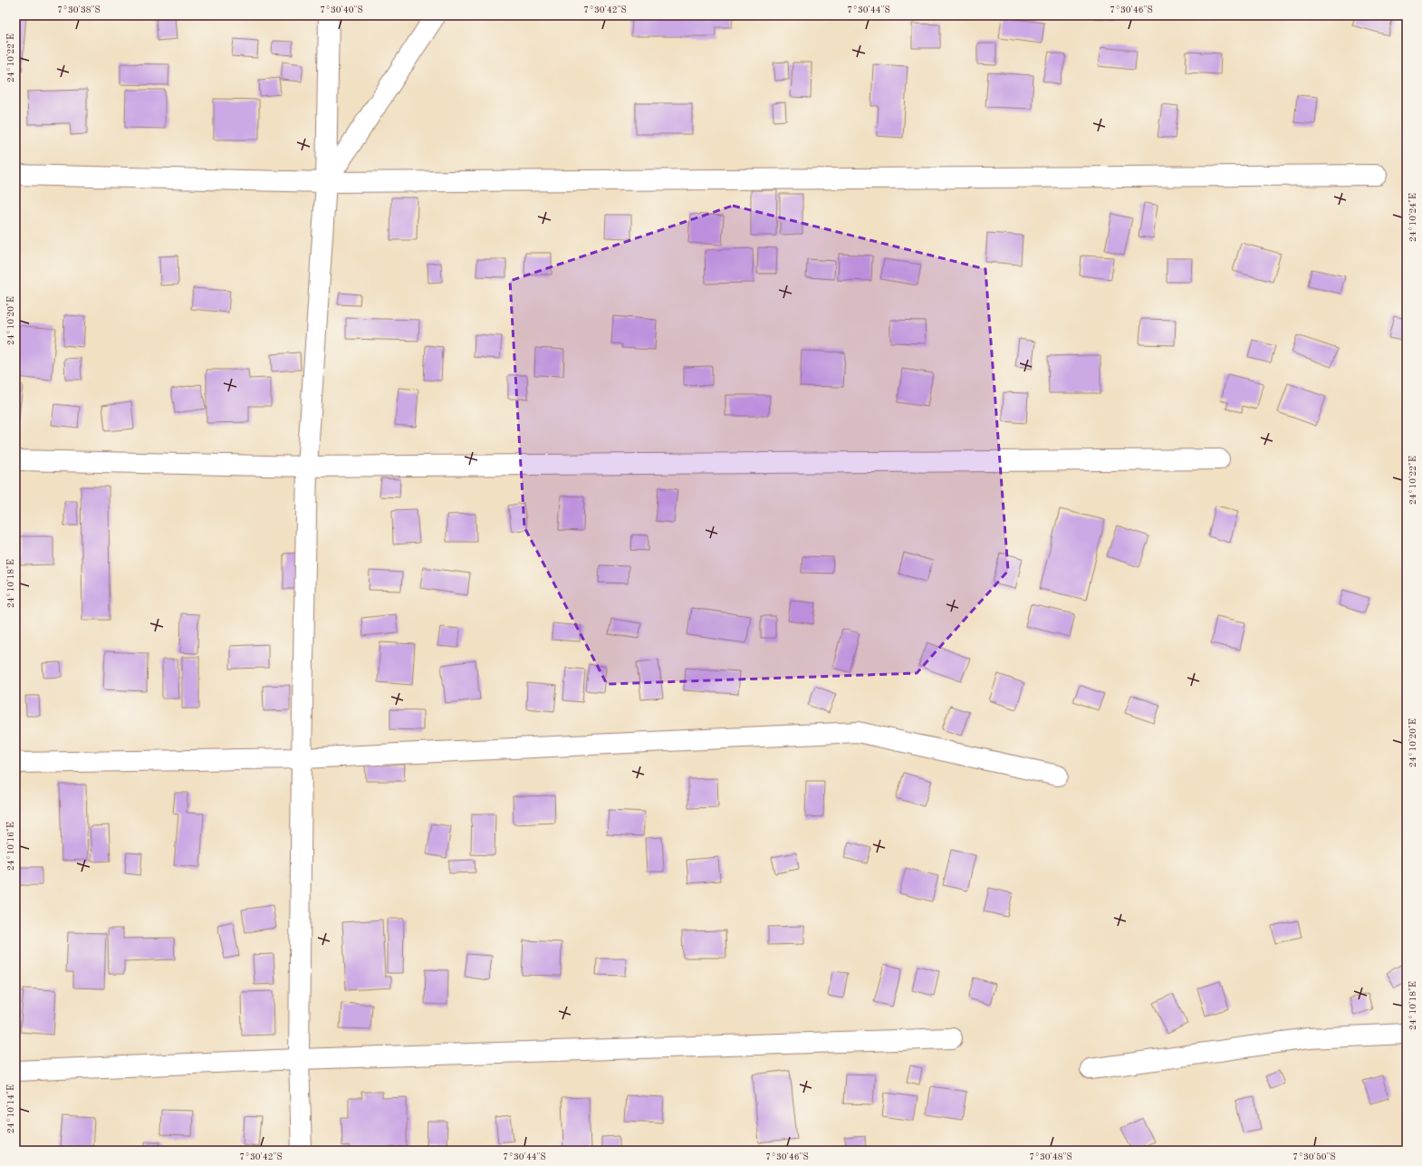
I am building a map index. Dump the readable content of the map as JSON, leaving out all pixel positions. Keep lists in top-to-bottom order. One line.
{"coordinates":["7°30'38\"S","7°30'40\"S","7°30'42\"S","7°30'44\"S","7°30'46\"S","24°10'22\"E","24°10'24\"E","24°10'20\"E","24°10'18\"E","24°10'16\"E","24°10'14\"E","7°30'48\"S","7°30'50\"S"]}
